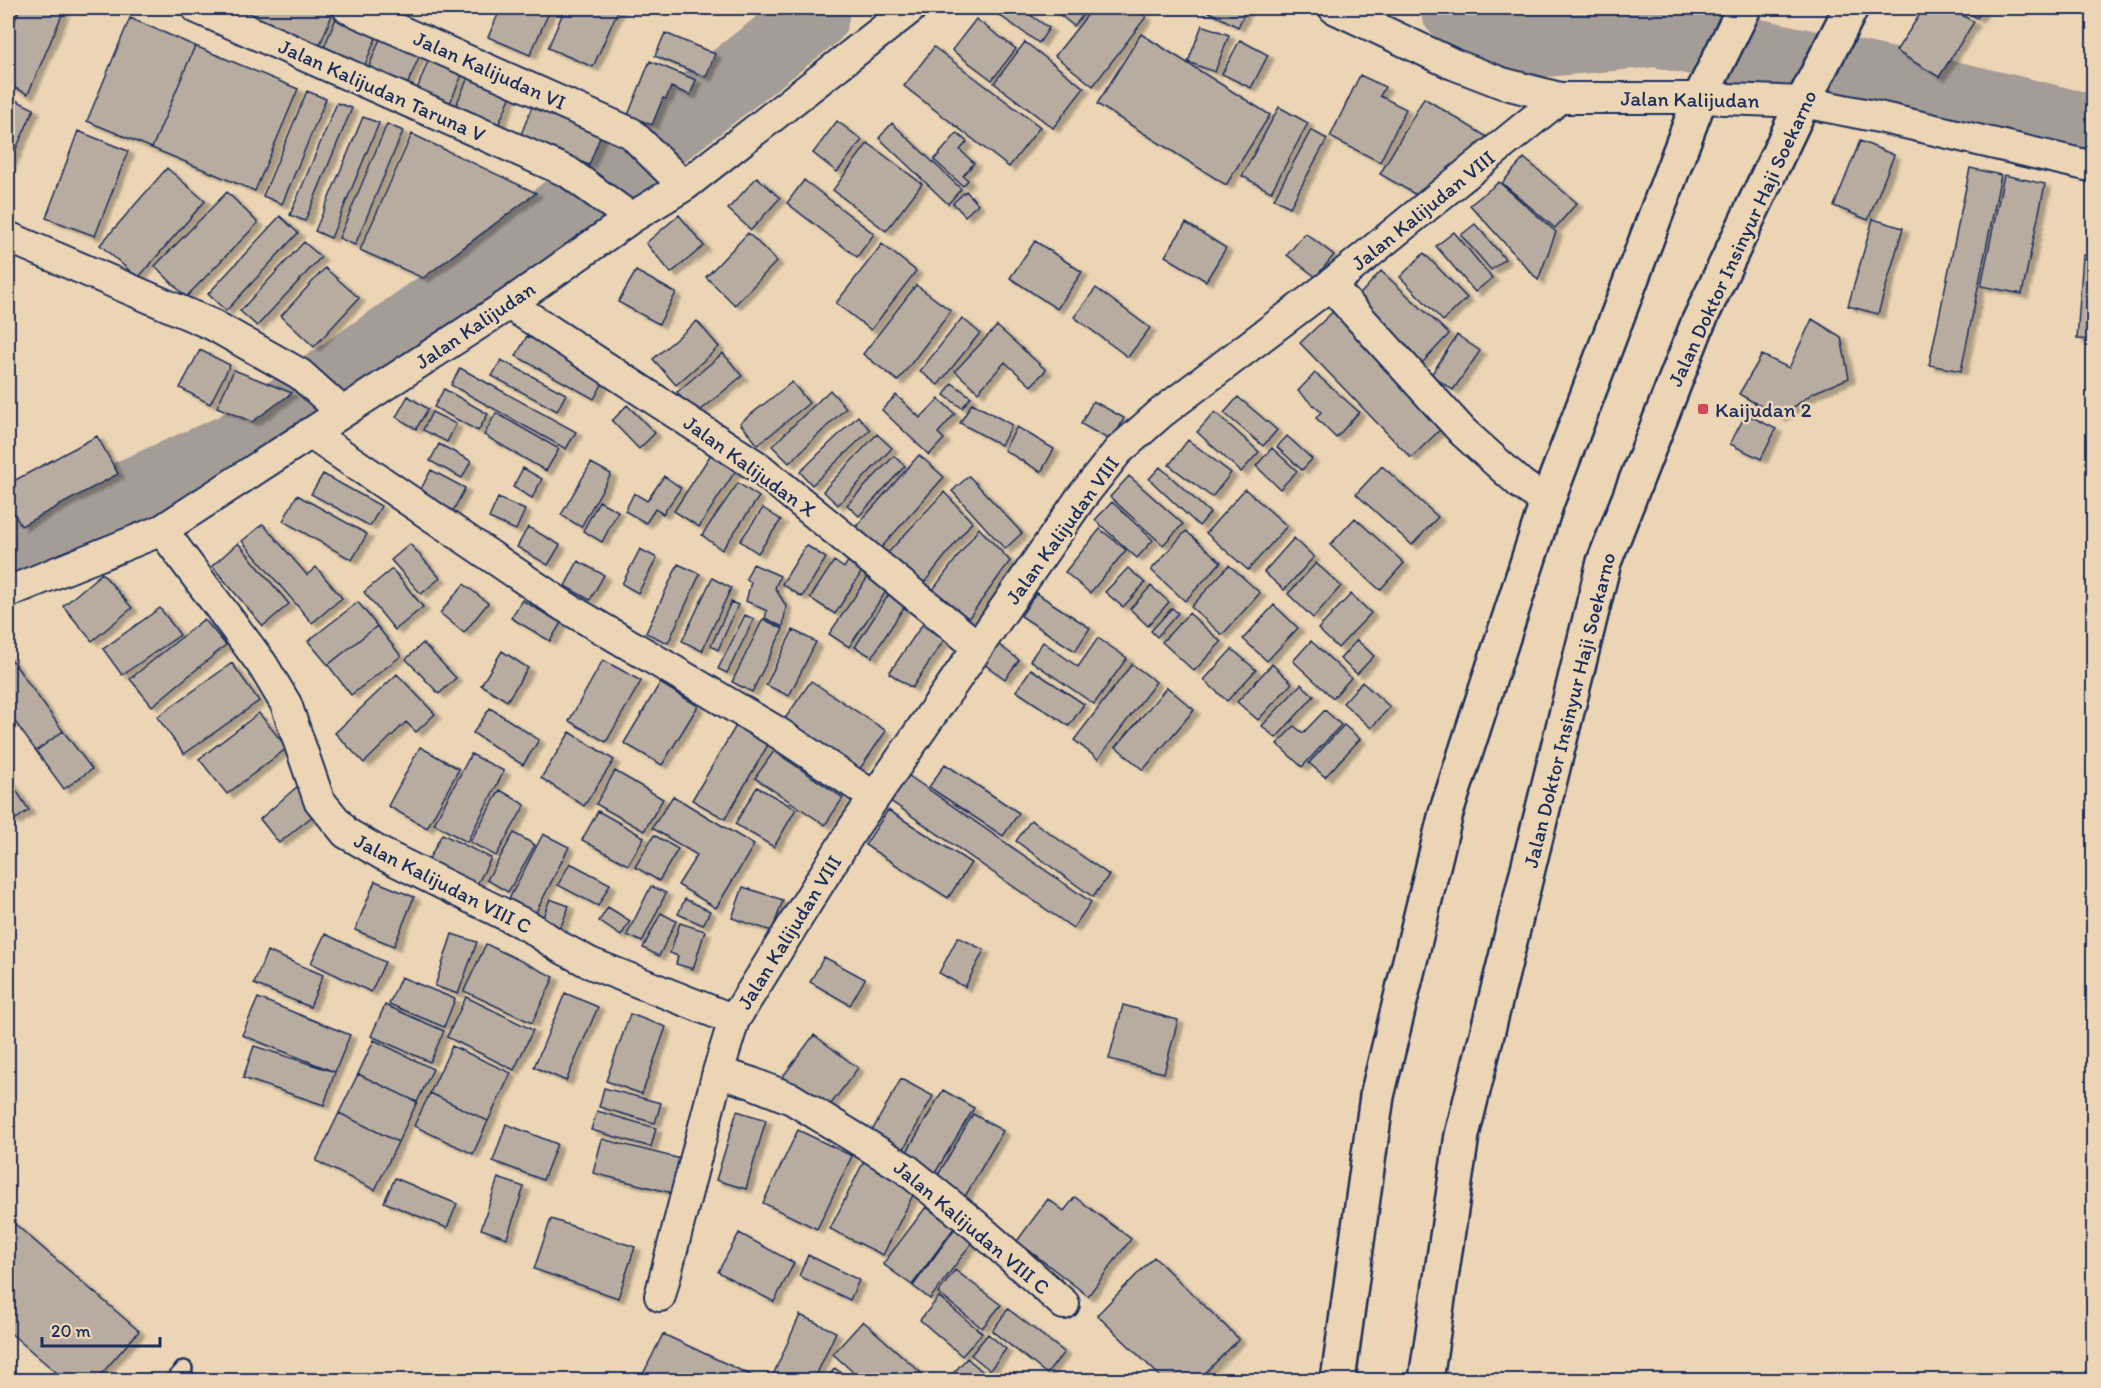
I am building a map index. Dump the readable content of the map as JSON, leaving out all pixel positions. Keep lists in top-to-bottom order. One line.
{"streets":{"main road":["Jalan Doktor Insinyur Haji Soekarno"],"street":["Jalan Kalijudan VI","Jalan Kalijudan Taruna V","Jalan Kalijudan","Jalan Kalijudan VIII","Jalan Kalijudan X","Jalan Kalijudan VIII C"]},"crossings":[["Jalan Kalijudan VI","Jalan Kalijudan"],["Jalan Kalijudan Taruna V","Jalan Kalijudan"],["Jalan Kalijudan","Jalan Kalijudan VIII"],["Jalan Kalijudan","Jalan Doktor Insinyur Haji Soekarno"],["Jalan Kalijudan","Jalan Kalijudan X"],["Jalan Kalijudan","Jalan Kalijudan VIII C"],["Jalan Kalijudan VIII","Jalan Kalijudan X"],["Jalan Kalijudan VIII","Jalan Kalijudan VIII C"]],"places":{"transit":["Kaijudan 2"]},"scale_bar":"20 m"}
